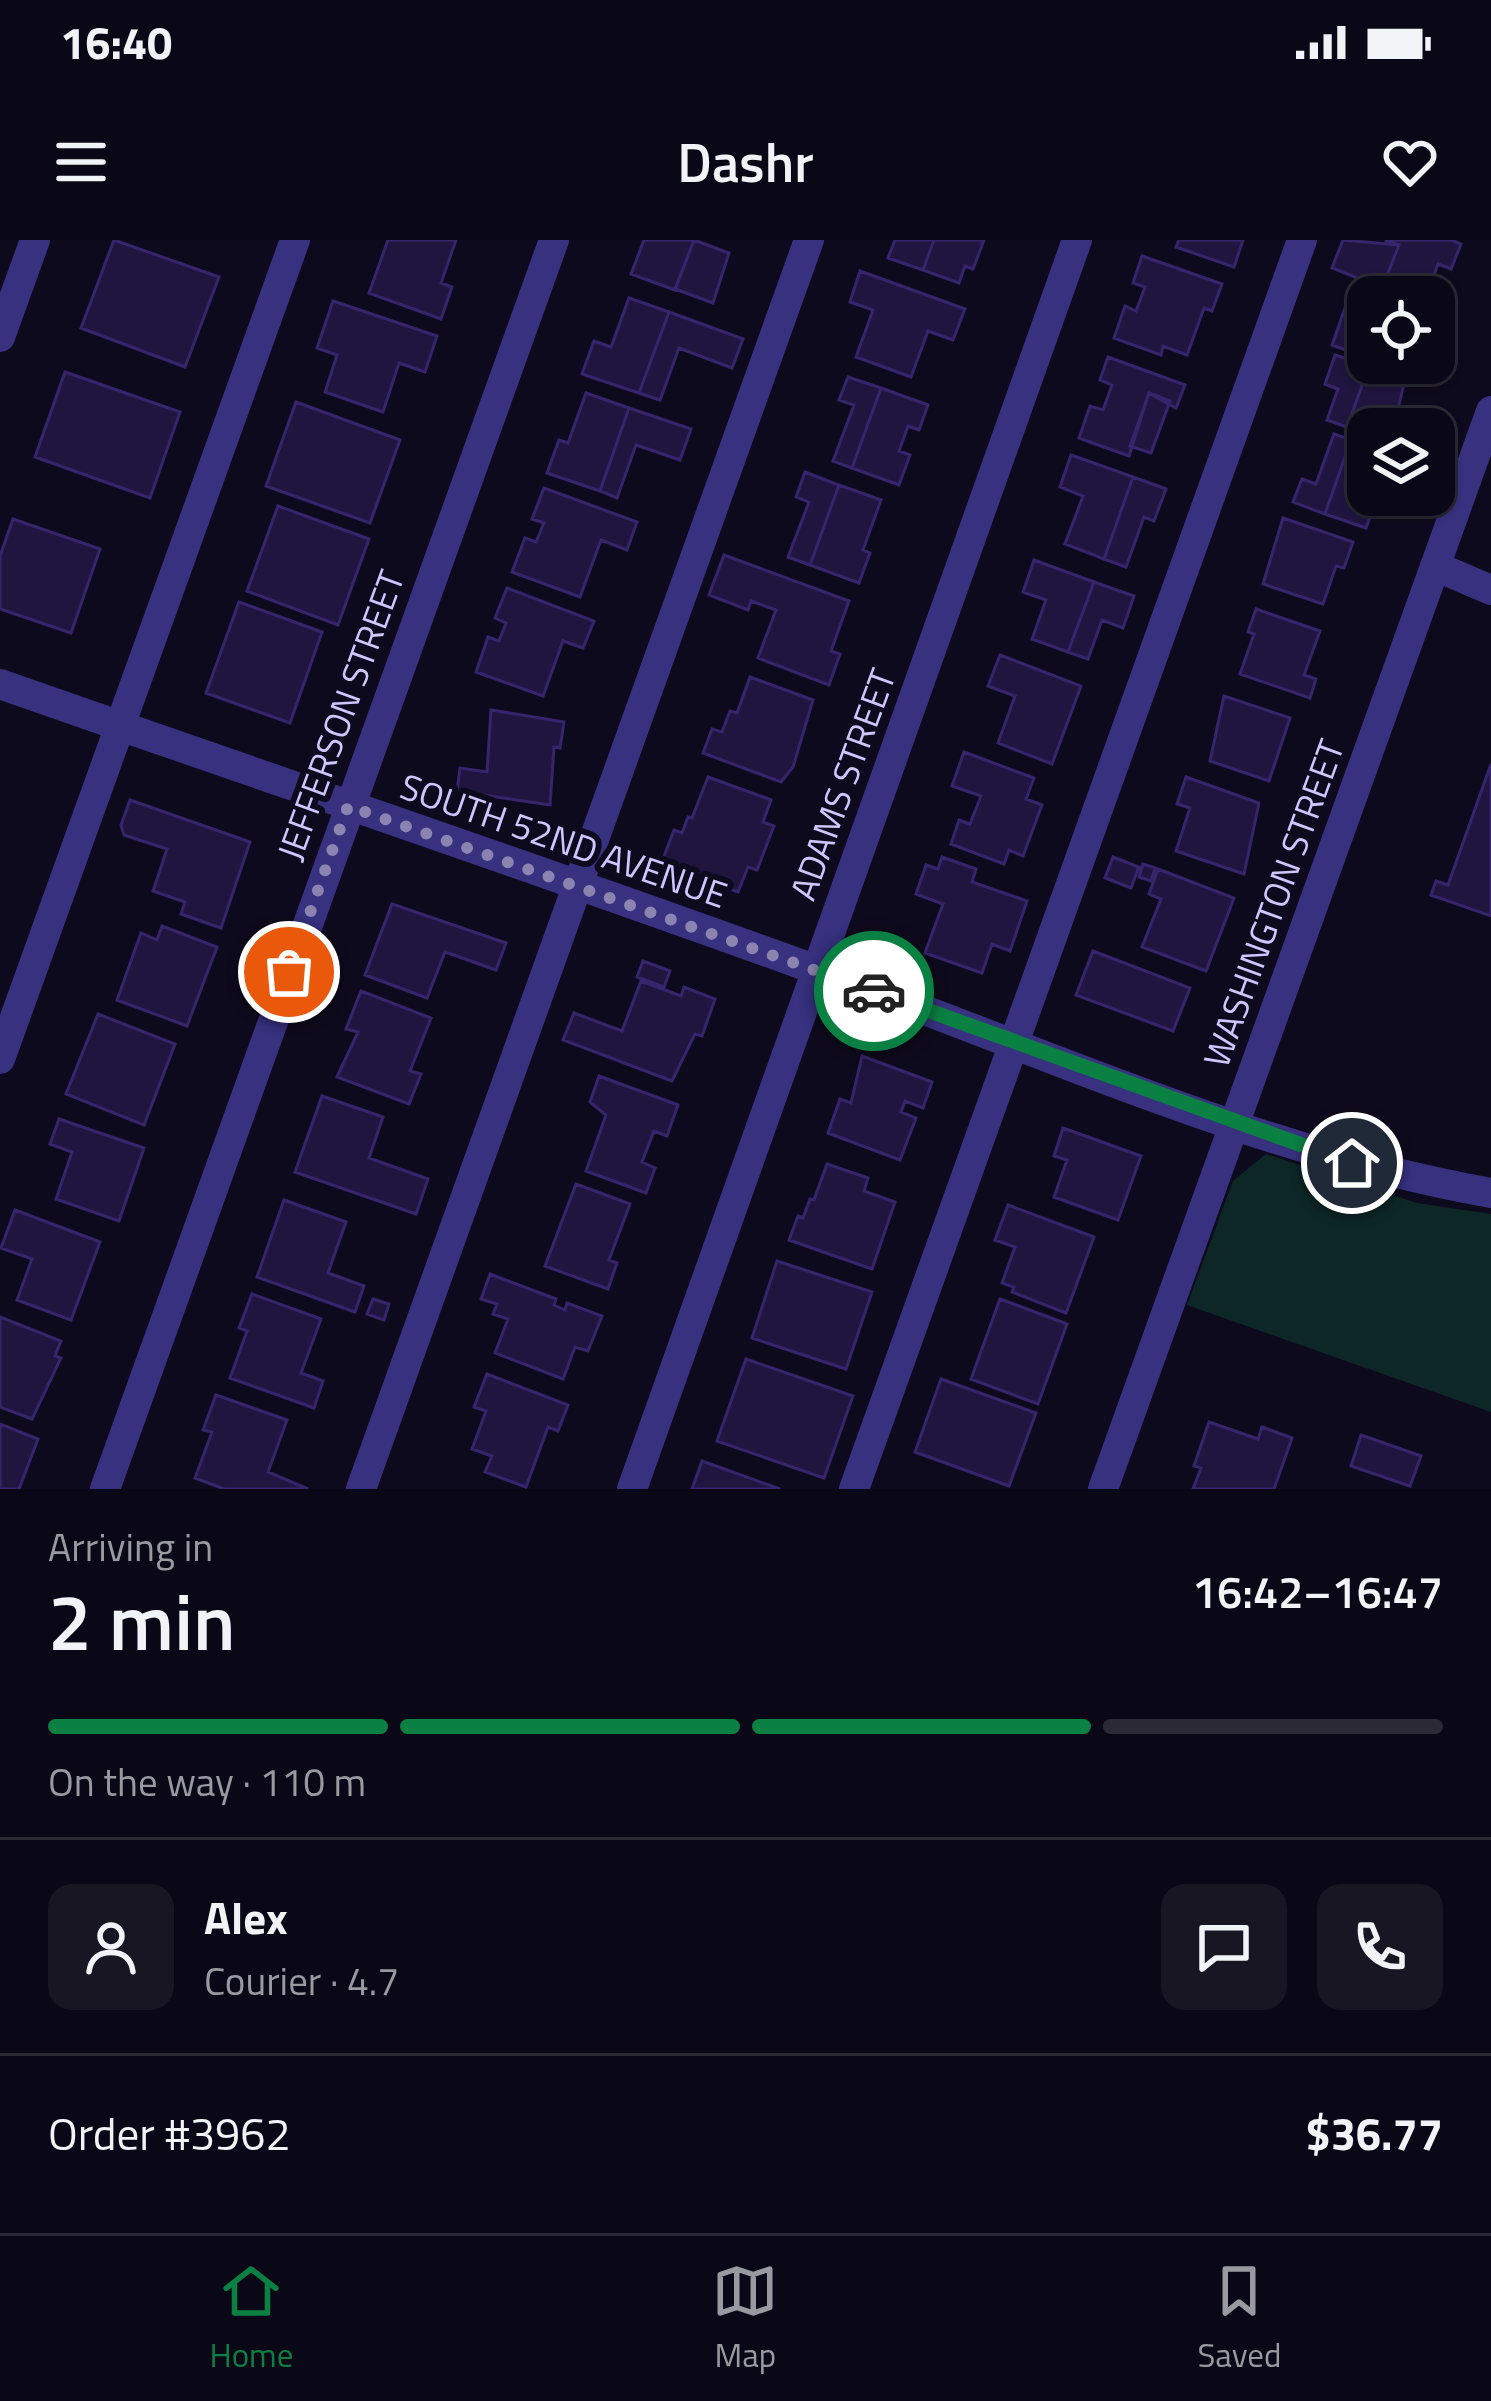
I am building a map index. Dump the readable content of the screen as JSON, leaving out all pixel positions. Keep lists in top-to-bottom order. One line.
{"streets":{"street":["JEFFERSON STREET","ADAMS STREET","SOUTH 52ND AVENUE","WASHINGTON STREET"]},"crossings":[["JEFFERSON STREET","SOUTH 52ND AVENUE"],["ADAMS STREET","SOUTH 52ND AVENUE"],["SOUTH 52ND AVENUE","WASHINGTON STREET"]],"page":{"status":"16:40","header":"Dashr","heading":["2 min","Arriving in","16:42–16:47"],"panel":["Alex","Courier · 4.7","Order #3962","$36.77"],"bar":"On the way · 110 m","tabs":["Home","Map","Saved"]}}
